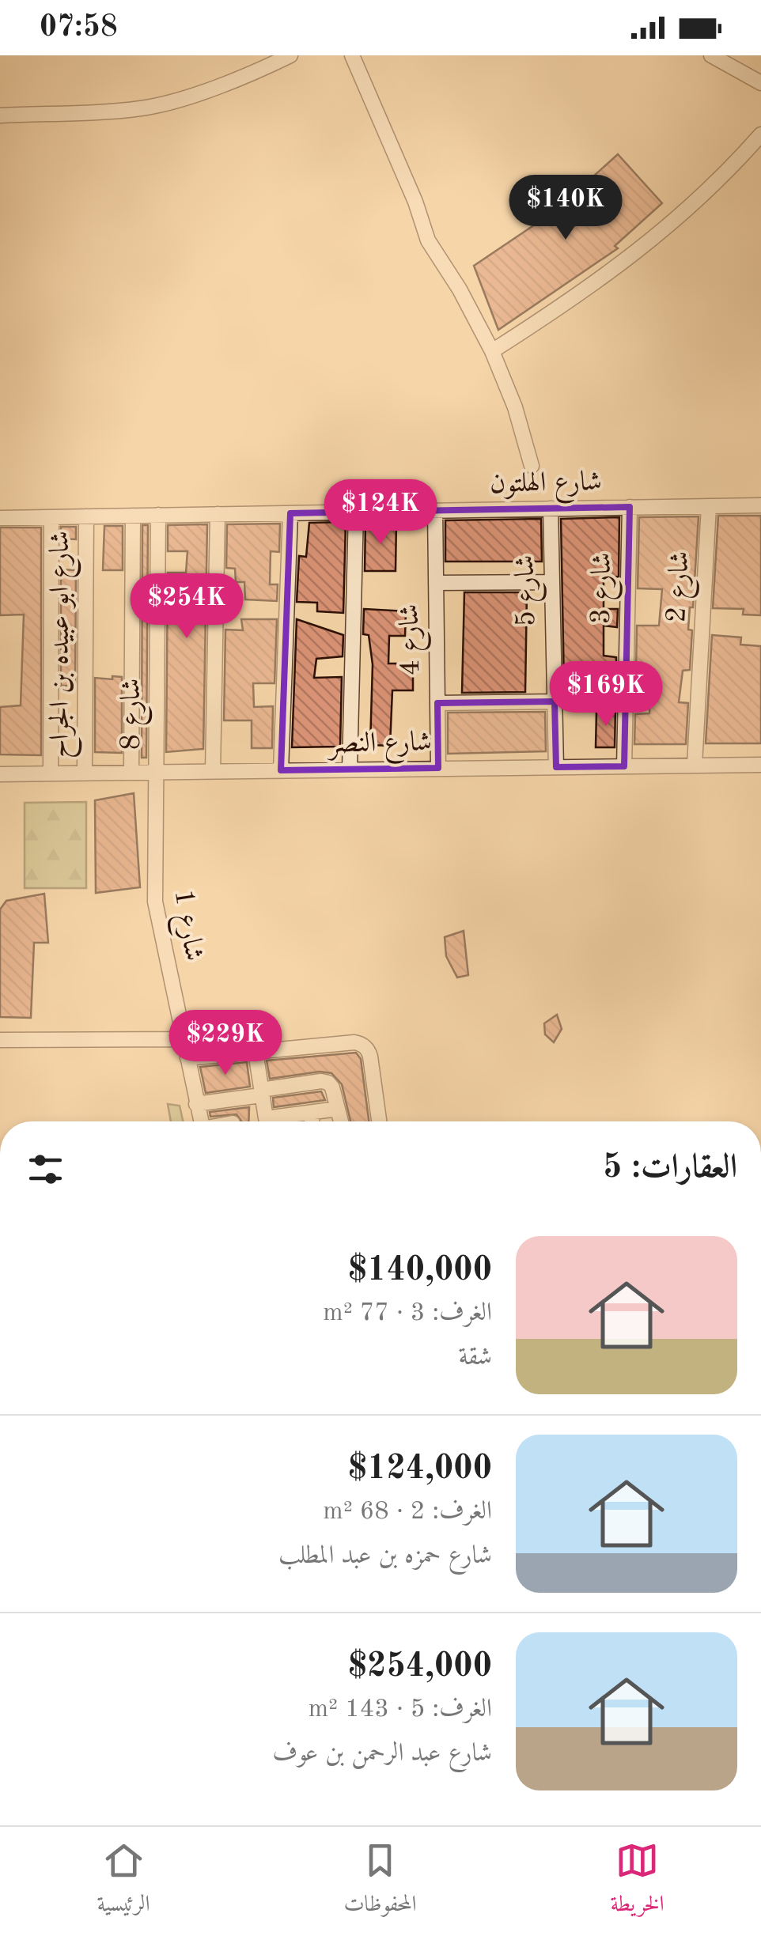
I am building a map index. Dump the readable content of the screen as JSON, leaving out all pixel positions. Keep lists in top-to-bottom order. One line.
{"streets":{"street":["شارع الهلتون","شارع 2","شارع 3","شارع 5","شارع 4","شارع ابو عبيده بن الجراح","شارع 8","شارع النصر","شارع 1"]},"crossings":[["شارع الهلتون","شارع 2"],["شارع الهلتون","شارع 3"],["شارع الهلتون","شارع 5"],["شارع الهلتون","شارع 4"],["شارع الهلتون","شارع ابو عبيده بن الجراح"],["شارع الهلتون","شارع 8"],["شارع 2","شارع النصر"],["شارع 3","شارع النصر"],["شارع 5","شارع النصر"],["شارع 4","شارع النصر"],["شارع ابو عبيده بن الجراح","شارع النصر"],["شارع 8","شارع النصر"],["شارع 8","شارع 1"],["شارع النصر","شارع 1"]],"page":{"status":"07:58","price":["$140K","$124K","$254K","$169K","$229K"],"heading":"العقارات: 5","list":[{"name":"$140,000","note":"الغرف: 3 · 77 m² · شقة"},{"name":"$124,000","note":"الغرف: 2 · 68 m² · شارع حمزه بن عبد المطلب"},{"name":"$254,000","note":"الغرف: 5 · 143 m² · شارع عبد الرحمن بن عوف"}],"tabs":["الخريطة","المحفوظات","الرئيسية"]}}
